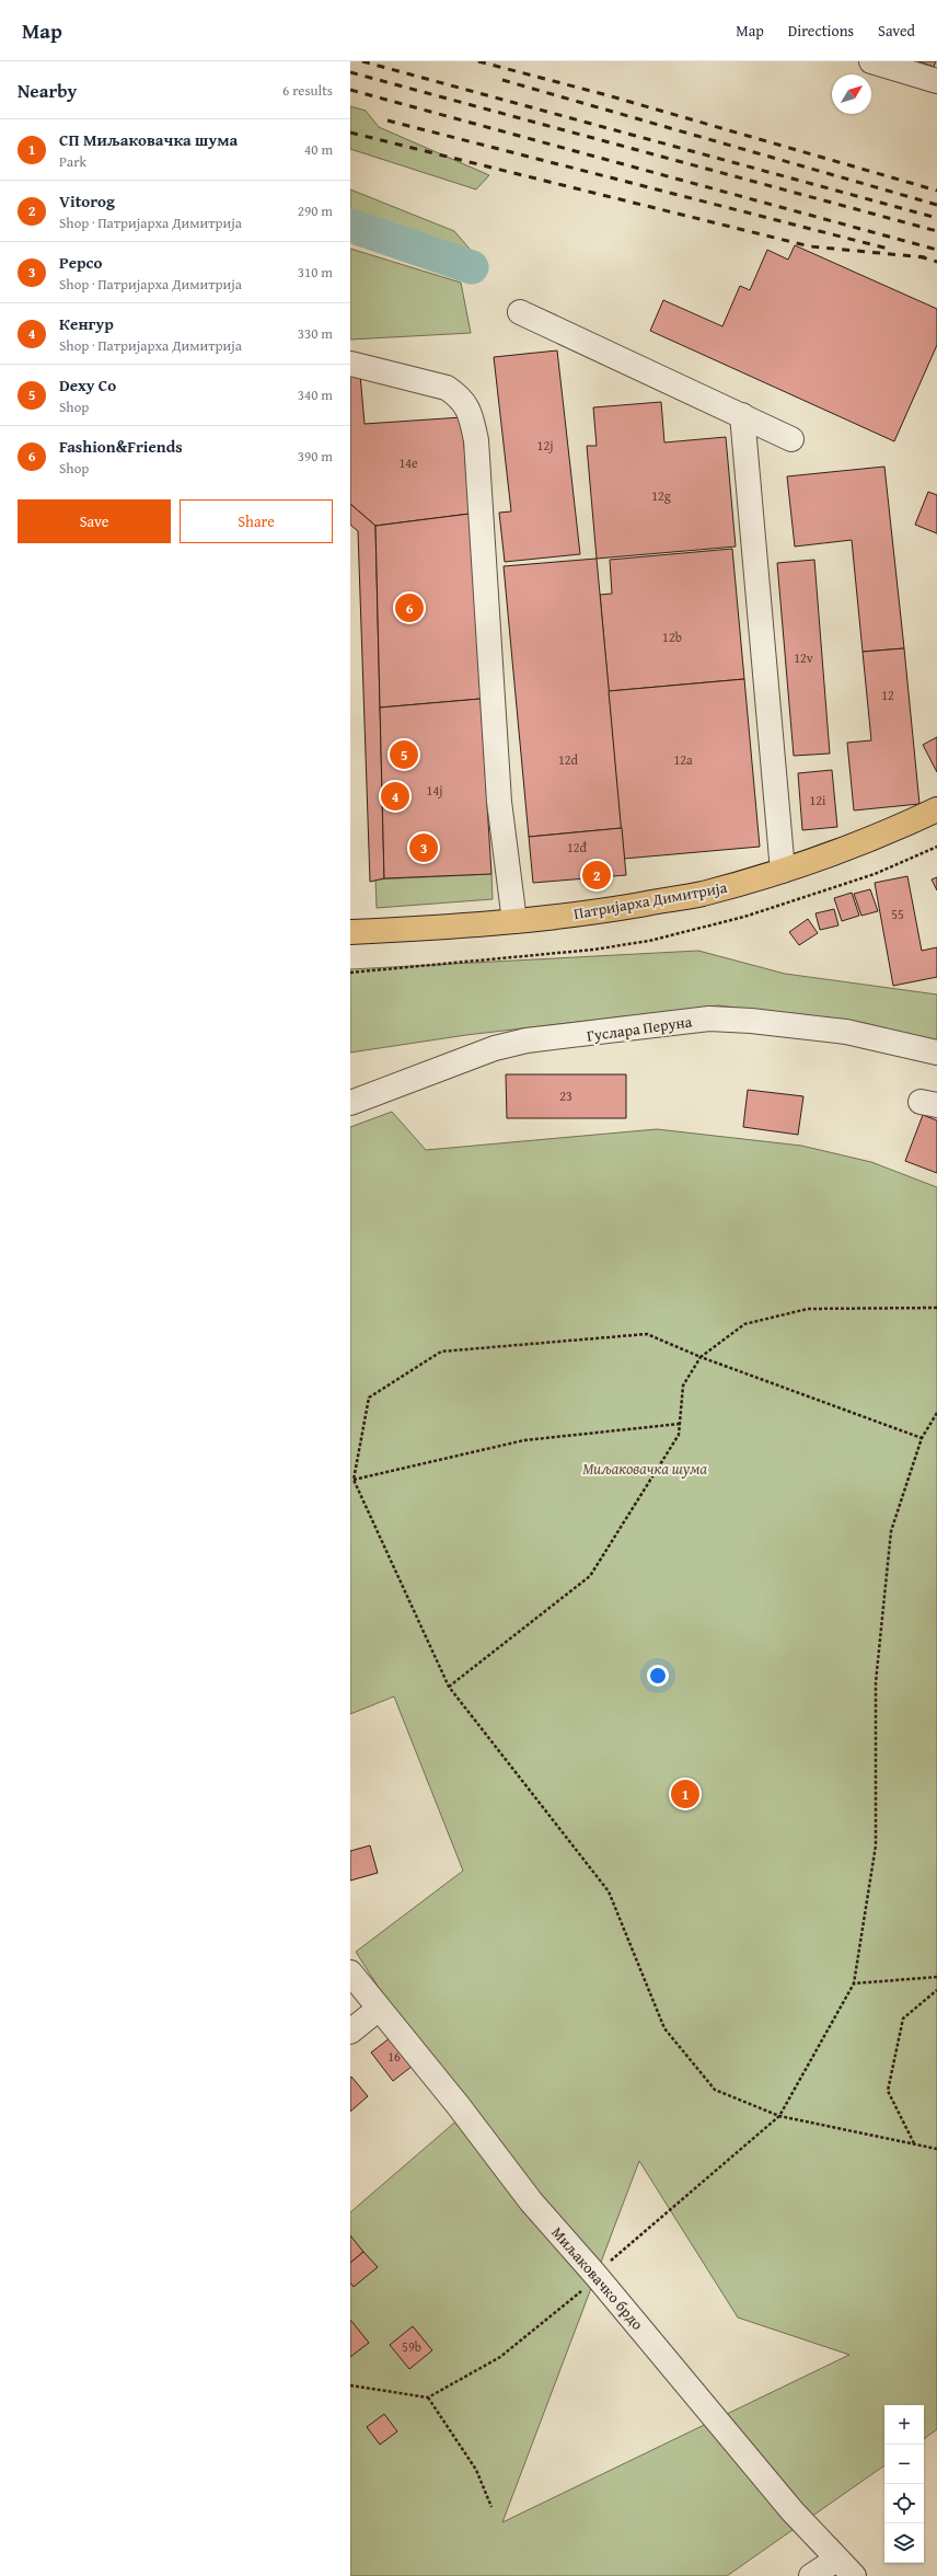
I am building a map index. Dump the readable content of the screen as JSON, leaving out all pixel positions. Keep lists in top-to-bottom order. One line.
{"streets":{"main road":["Патријарха Димитрија"],"street":["Гуслара Перуна","Миљаковачко брдо"]},"parks":["Миљаковачка шума"],"house_numbers":["12j","14e","12g","12b","12v","12","12d","12a","14j","12i","12đ","55","23","16","59b"],"north":"top right","page":{"header":"Map","nav":["Map","Directions","Saved"],"heading":["Nearby","6 results"],"list":[{"mark":"1","name":"СП Миљаковачка шума","note":"Park","value":"40 m"},{"mark":"2","name":"Vitorog","note":"Shop · Патријарха Димитрија","value":"290 m"},{"mark":"3","name":"Pepco","note":"Shop · Патријарха Димитрија","value":"310 m"},{"mark":"4","name":"Кенгур","note":"Shop · Патријарха Димитрија","value":"330 m"},{"mark":"5","name":"Dexy Co","note":"Shop","value":"340 m"},{"mark":"6","name":"Fashion&Friends","note":"Shop","value":"390 m"}],"buttons":["Save","Share"],"pins":["6","5","4","3","2","1"],"map_buttons":["+","−"]}}
